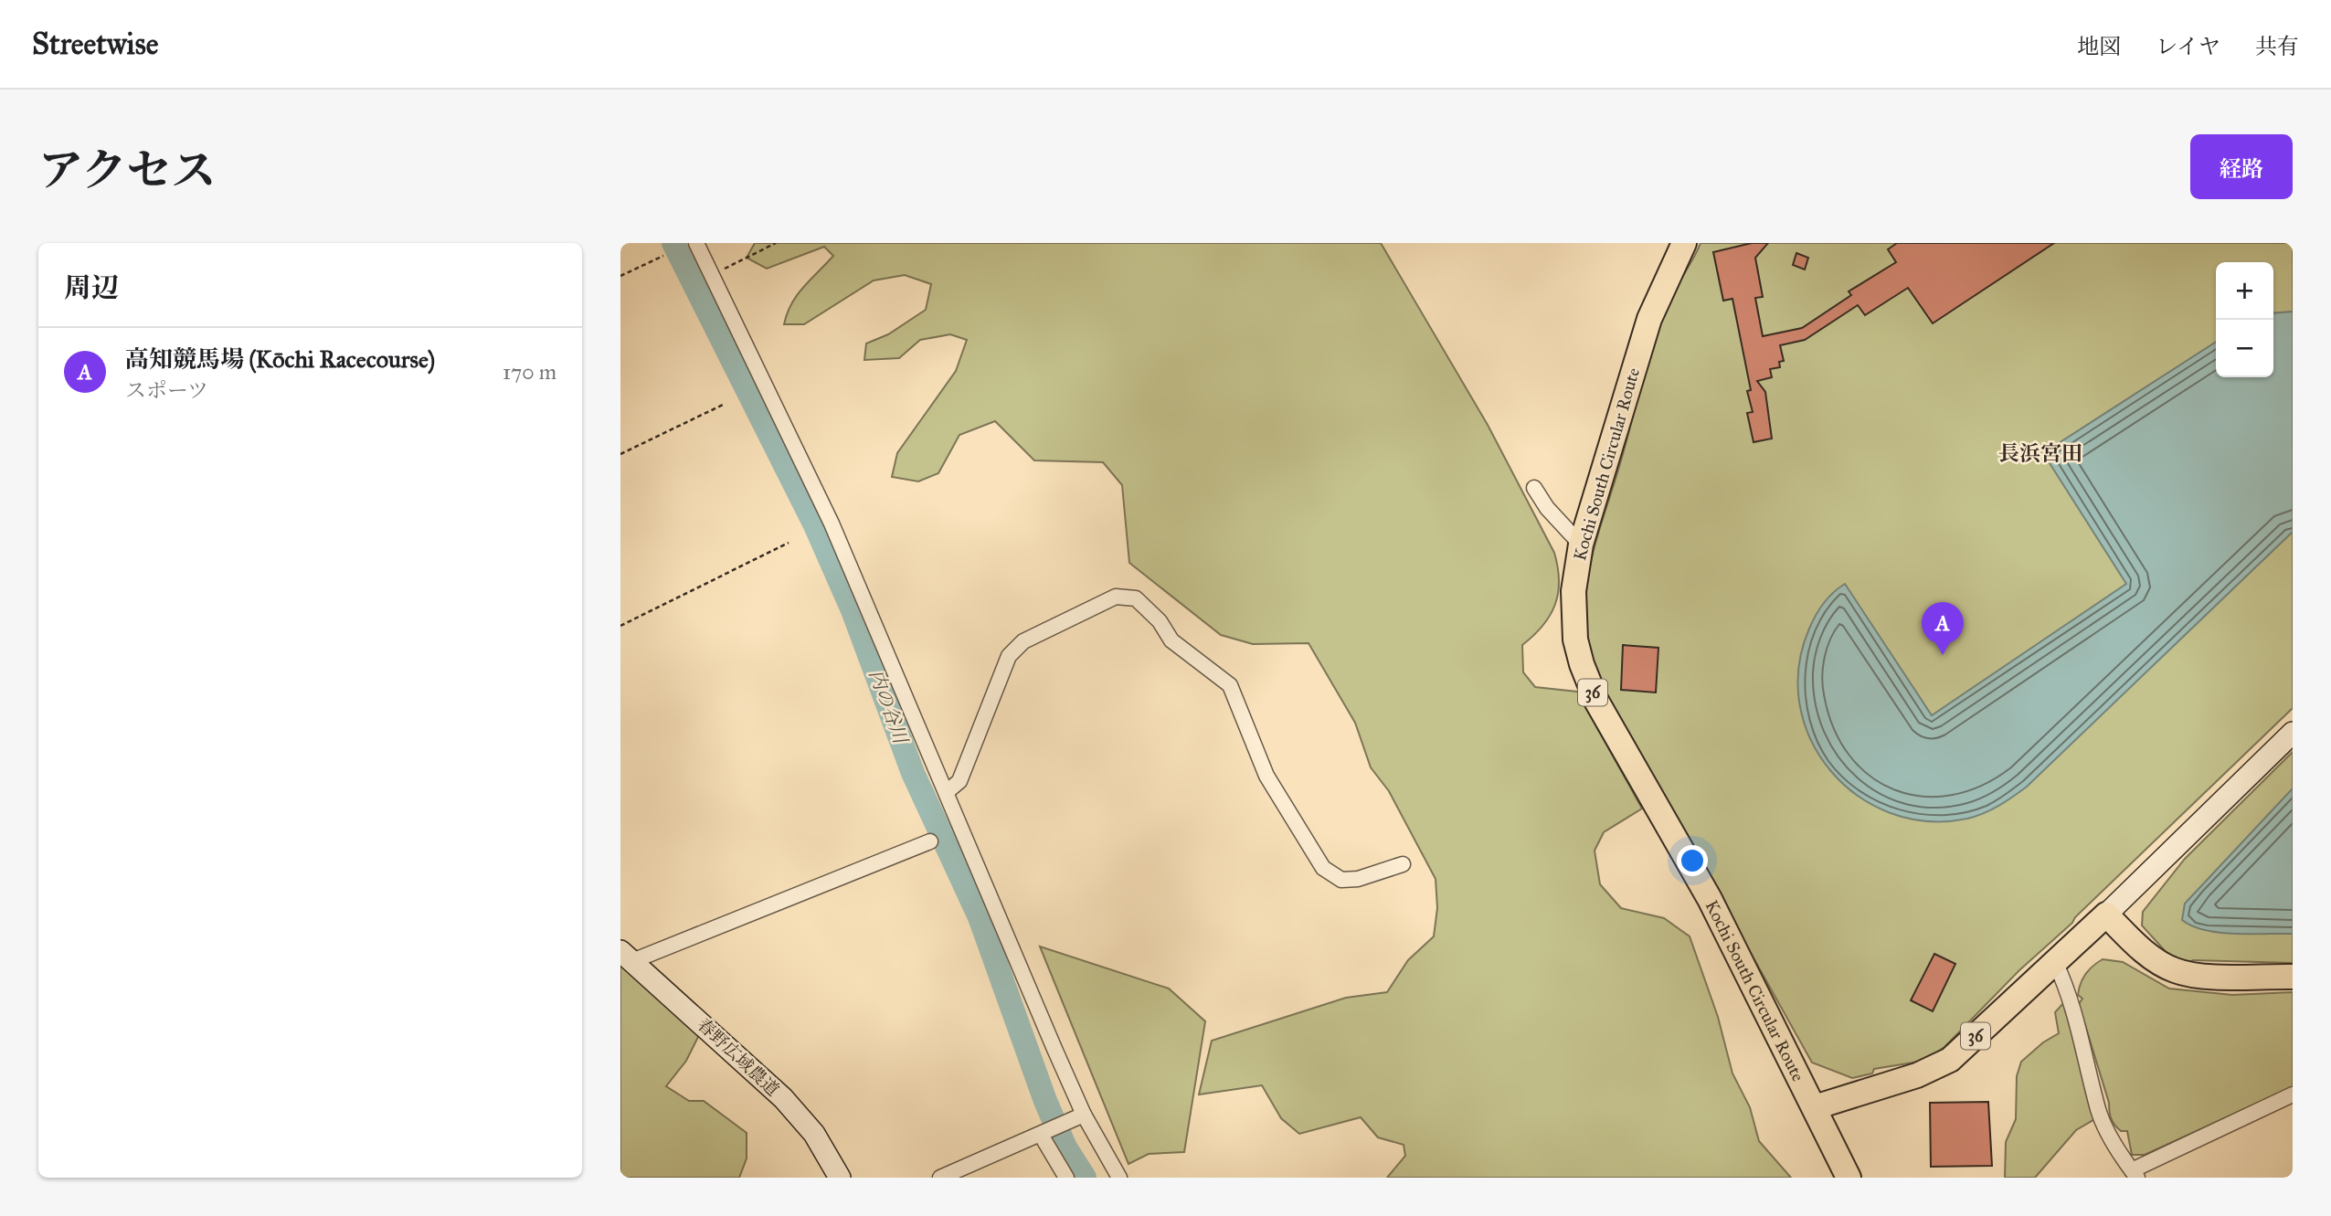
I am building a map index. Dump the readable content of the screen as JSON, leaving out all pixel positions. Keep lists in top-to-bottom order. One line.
{"streets":{"main road":["Kochi South Circular Route","36"],"street":["春野広域農道"]},"crossings":[["Kochi South Circular Route","36"]],"districts":["長浜宮田"],"water":["内の谷川"],"page":{"header":"Streetwise","nav":["地図","レイヤ","共有"],"title":"アクセス","buttons":"経路","heading":"周辺","map_buttons":["+","−"],"list":[{"mark":"A","name":"高知競馬場 (Kōchi Racecourse)","note":"スポーツ","value":"170 m"}],"pins":"A"}}
